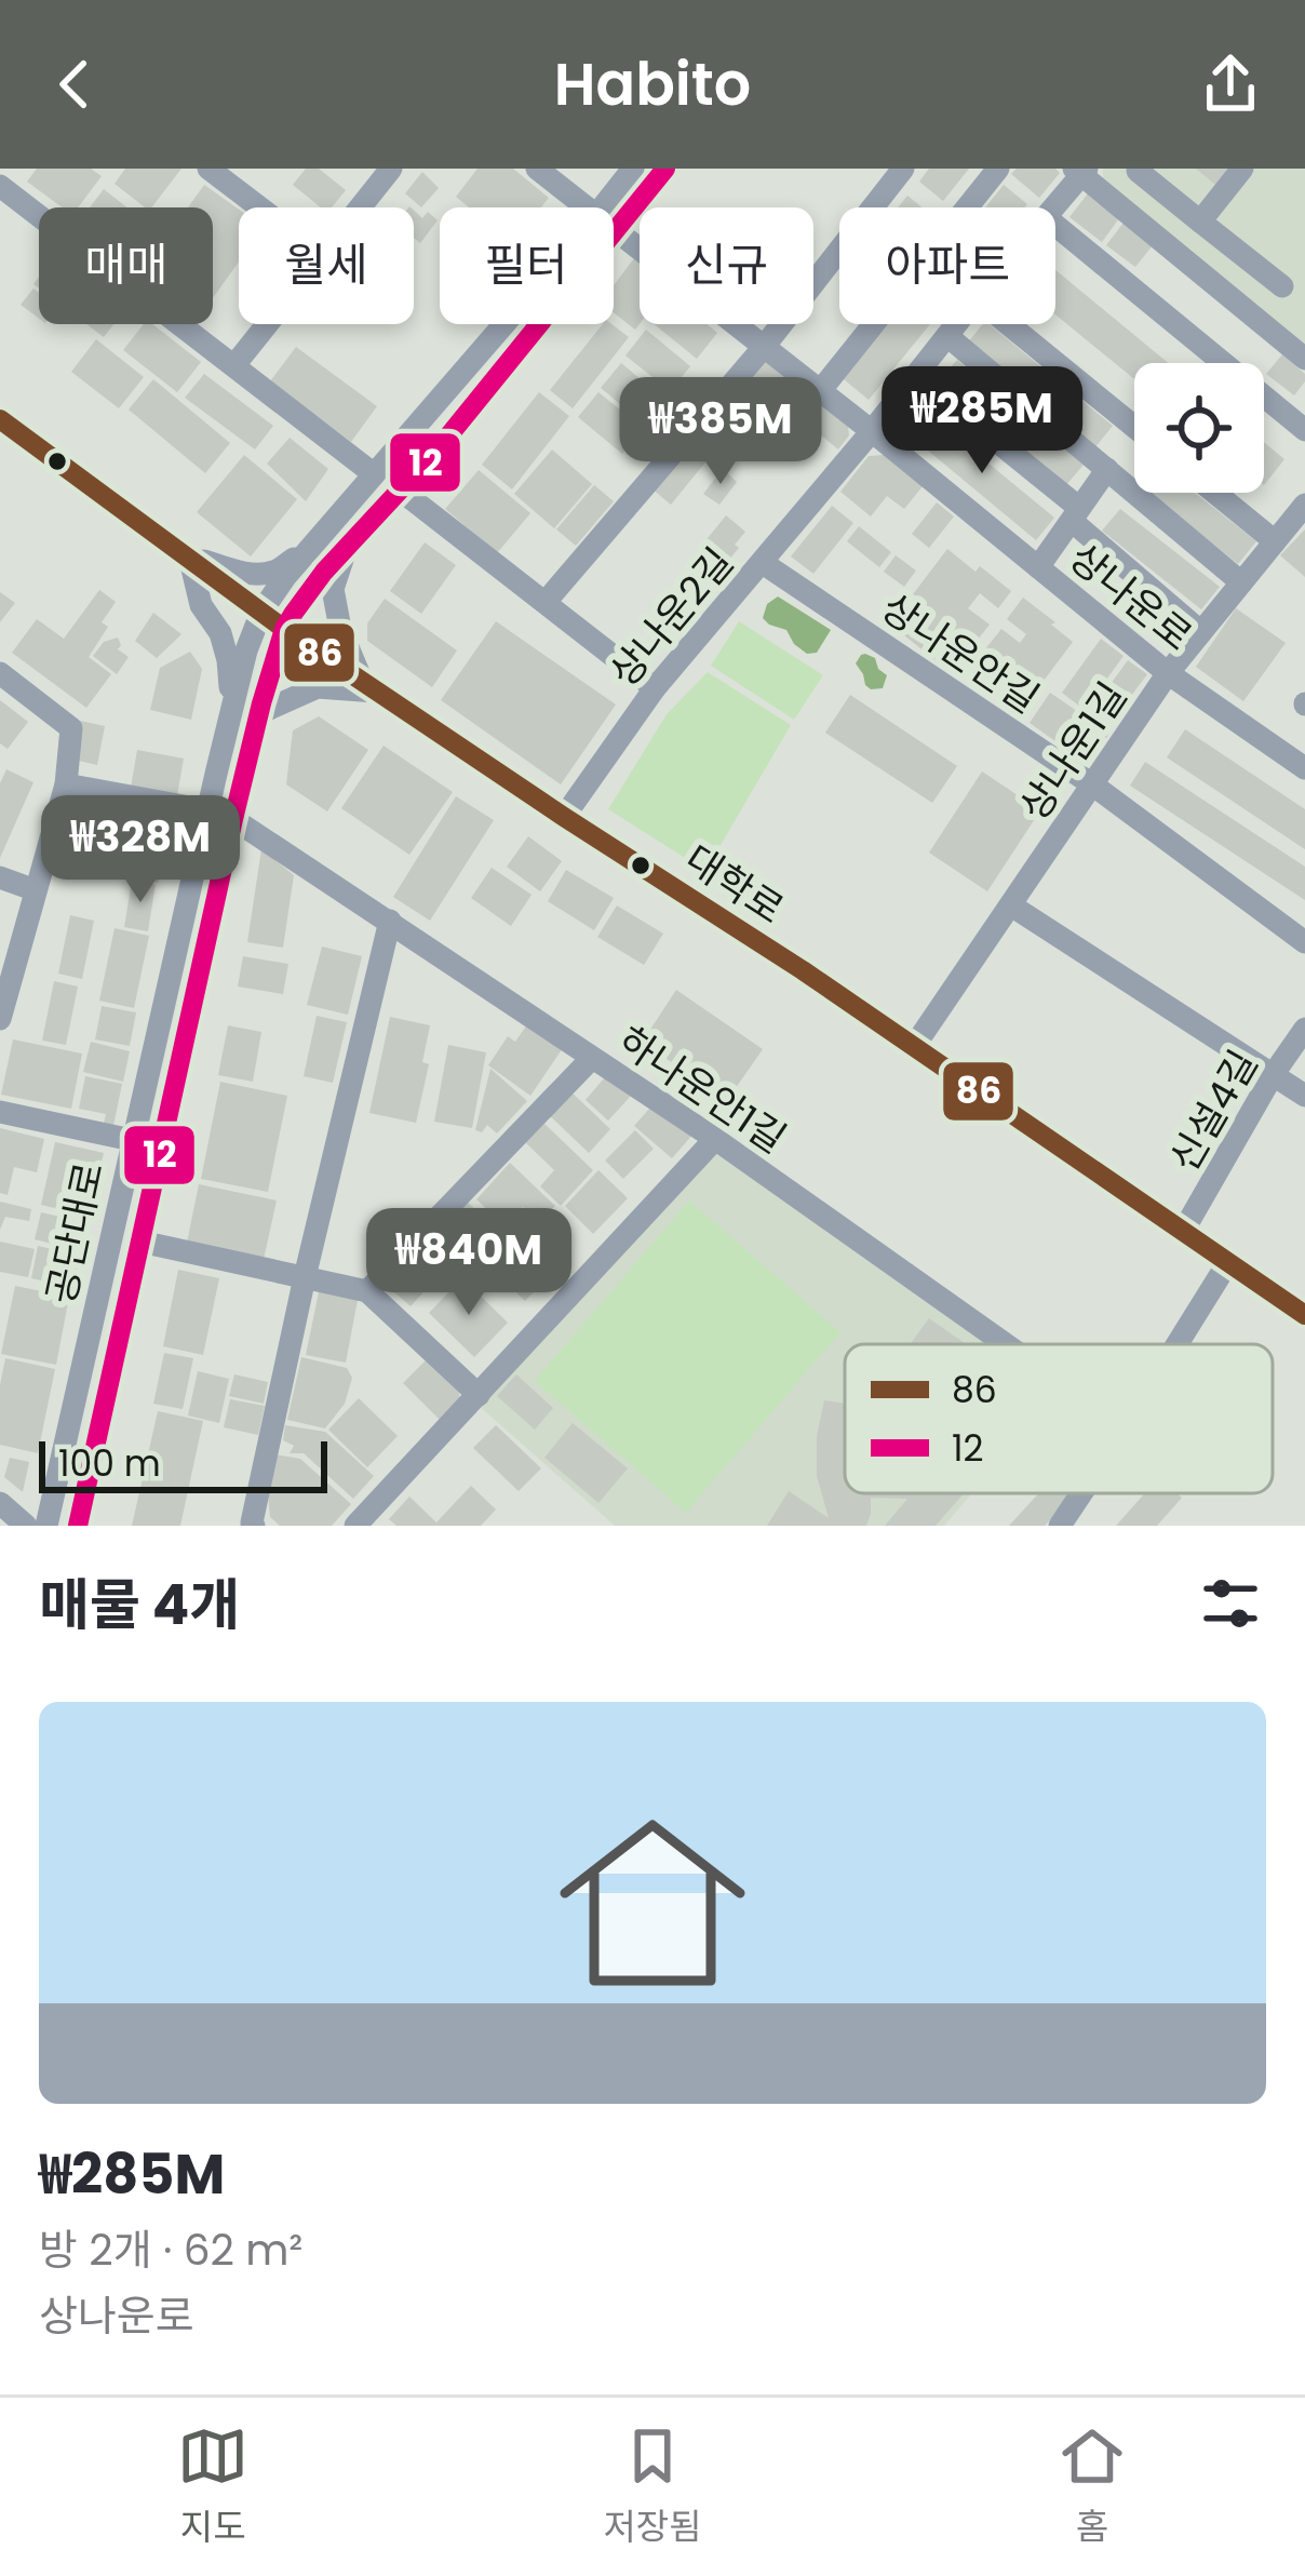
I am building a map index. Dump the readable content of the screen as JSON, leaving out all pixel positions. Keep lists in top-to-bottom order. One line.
{"streets":{"street":["상나운로","상나운2길","상나운안길","상나운1길","대학로","하나운안1길","신설4길","공단대로"]},"crossings":[["상나운로","상나운2길"],["상나운로","상나운1길"],["상나운2길","상나운안길"],["상나운2길","대학로"],["상나운안길","상나운1길"],["상나운1길","대학로"],["대학로","신설4길"],["대학로","공단대로"],["하나운안1길","공단대로"]],"lines":["transit line 12","transit line 86"],"legend":["86","12"],"scale_bar":"100 m","page":{"header":"Habito","chip":["매매","월세","필터","신규","아파트"],"price":["₩285M","₩385M","₩328M","₩840M"],"scale":"100 m","heading":"매물 4개","list":[{"name":"₩285M","note":"방 2개 · 62 m² · 상나운로"}],"tabs":["지도","저장됨","홈"]}}
